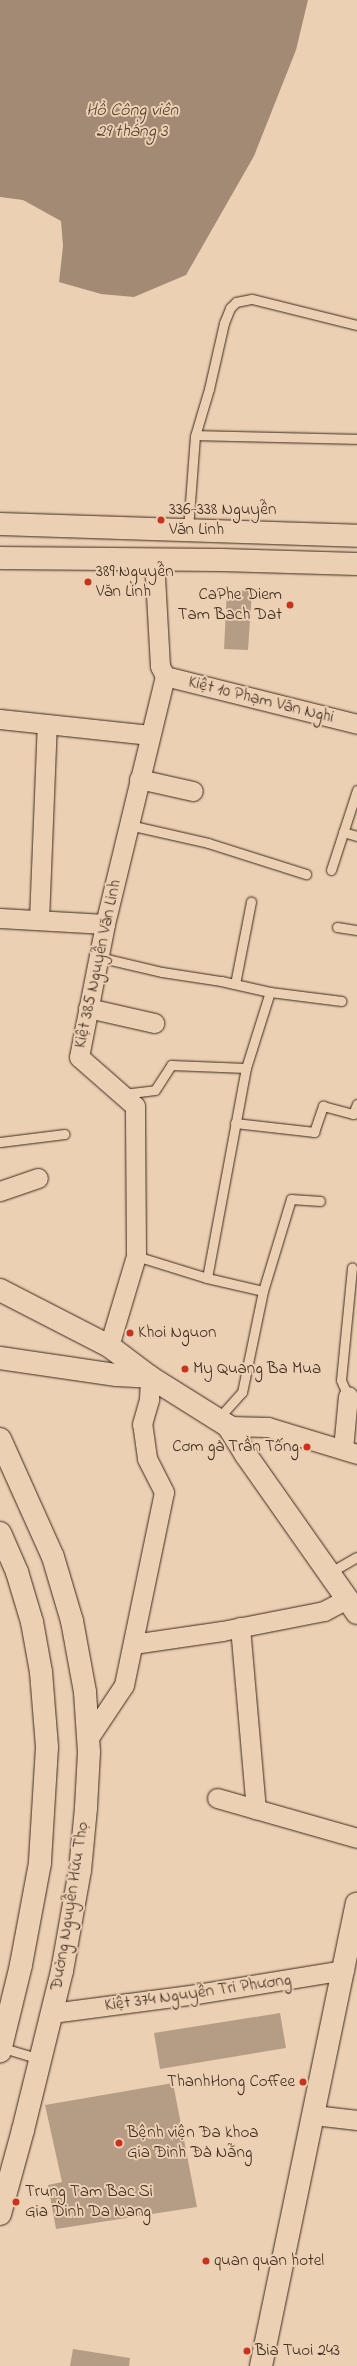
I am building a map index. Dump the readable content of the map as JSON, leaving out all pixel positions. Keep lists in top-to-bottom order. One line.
{"streets":{"main road":["Đường Nguyễn Hữu Thọ"],"street":["Kiệt 10 Phạm Văn Nghi","Kiệt 385 Nguyễn Văn Linh","Kiệt 374 Nguyễn Tri Phương"]},"crossings":[["Kiệt 10 Phạm Văn Nghi","Kiệt 385 Nguyễn Văn Linh"],["Đường Nguyễn Hữu Thọ","Kiệt 374 Nguyễn Tri Phương"]],"water":["Hồ Công viên 29 tháng 3"],"places":["336-338 Nguyễn Văn Linh","389 Nguyễn Văn Linh","CaPhe Diem Tam Bach Dat","Khoi Nguon","My Quang Ba Mua","Cơm gà Trần Tống","ThanhHong Coffee","Bệnh viện Đa khoa Gia Đình Đà Nẵng","Trung Tam Bac Si Gia Dinh Da Nang","quan quan hotel","Bia Tuoi 243"]}
